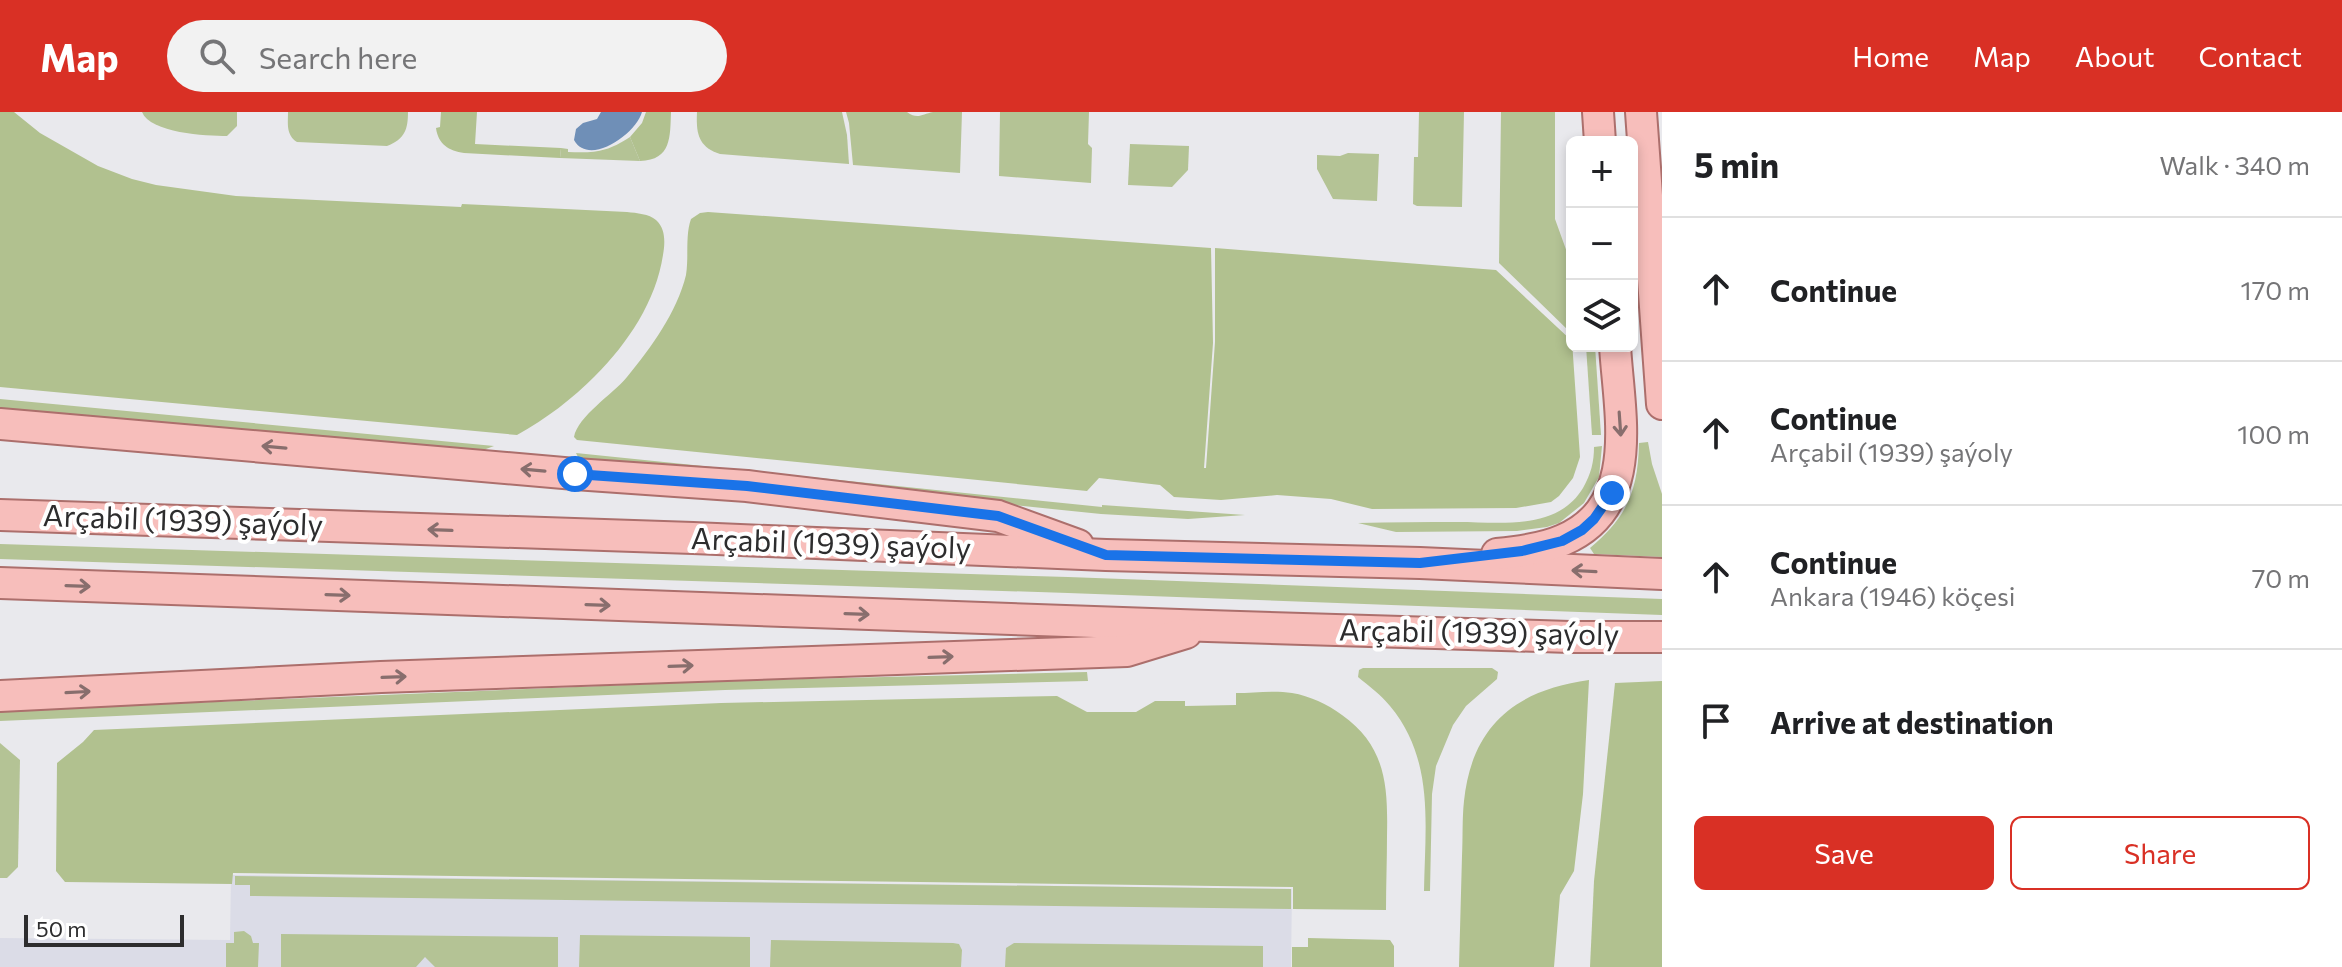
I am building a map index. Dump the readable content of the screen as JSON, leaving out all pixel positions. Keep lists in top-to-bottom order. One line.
{"streets":{"main road":["Arçabil (1939) şaýoly"]},"scale_bar":"50 m","page":{"header":"Map","search":"Search here","nav":["Home","Map","About","Contact"],"heading":["5 min","Walk · 340 m"],"map_buttons":["+","−"],"list":[["Continue","170 m"],["Continue","Arçabil (1939) şaýoly","100 m"],["Continue","Ankara (1946) köçesi","70 m"],"Arrive at destination"],"buttons":["Save","Share"],"scale":"50 m"}}
